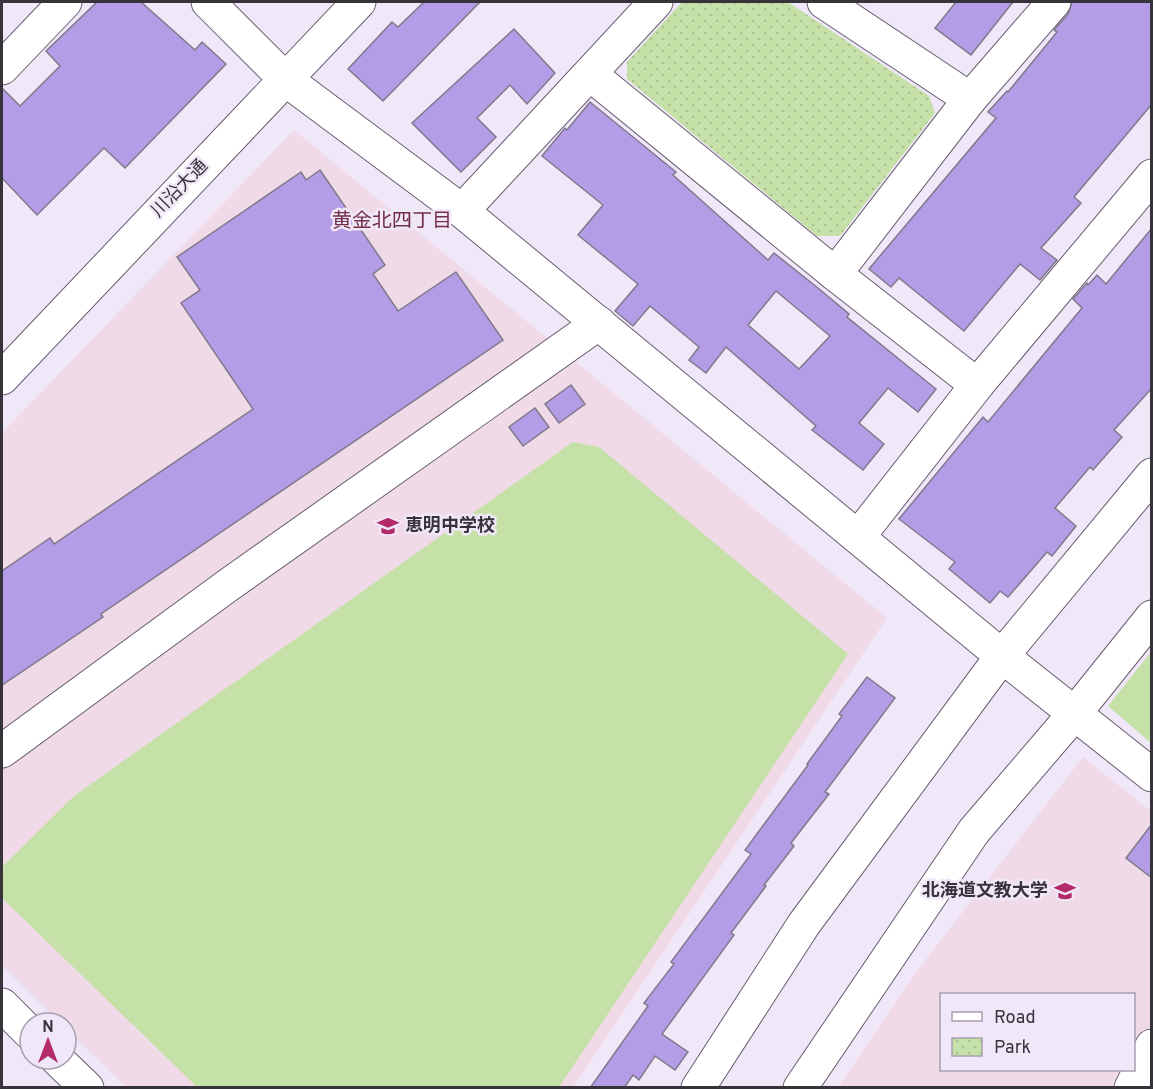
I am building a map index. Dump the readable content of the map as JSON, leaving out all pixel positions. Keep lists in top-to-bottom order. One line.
{"streets":{"street":["川沿大通"]},"districts":["黄金北四丁目"],"places":{"school or university":["恵明中学校","北海道文教大学"]},"legend":["Road","Park"],"north":"top"}
